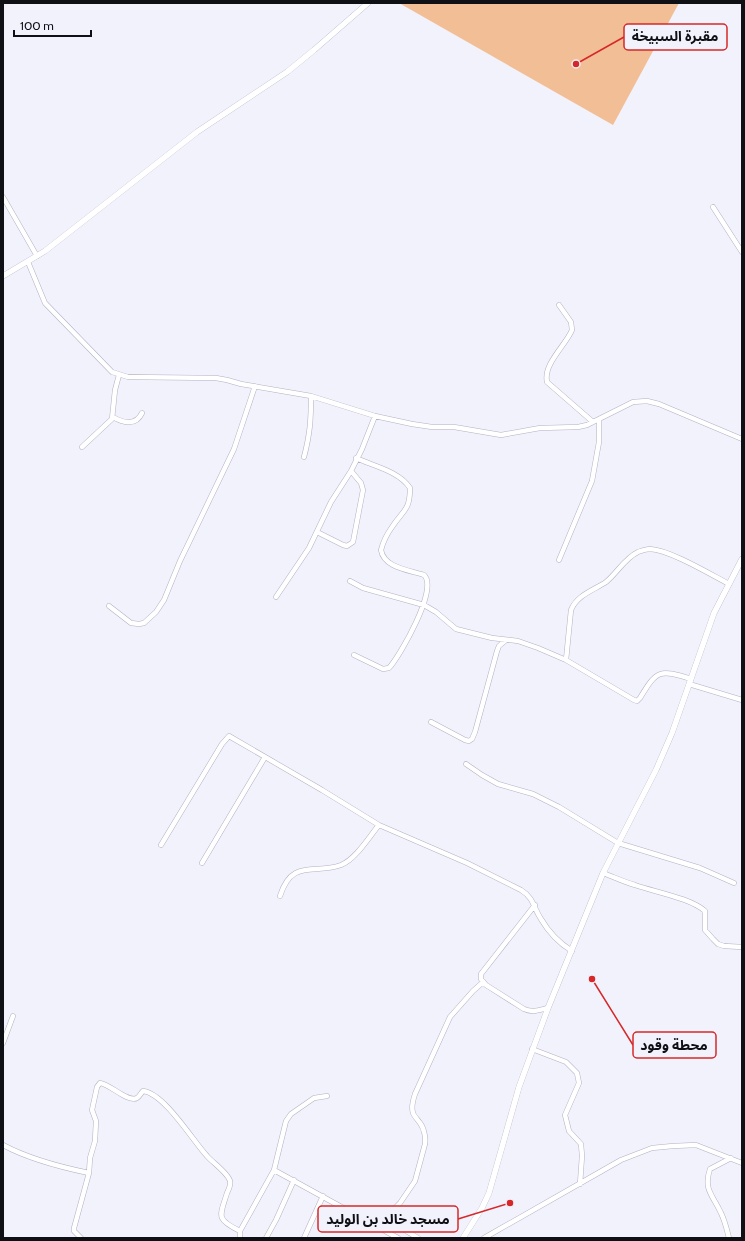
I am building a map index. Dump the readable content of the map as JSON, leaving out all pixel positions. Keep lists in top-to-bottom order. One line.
{"places":["مقبرة السبيخة","محطة وقود","مسجد خالد بن الوليد"],"scale_bar":"100 m"}
